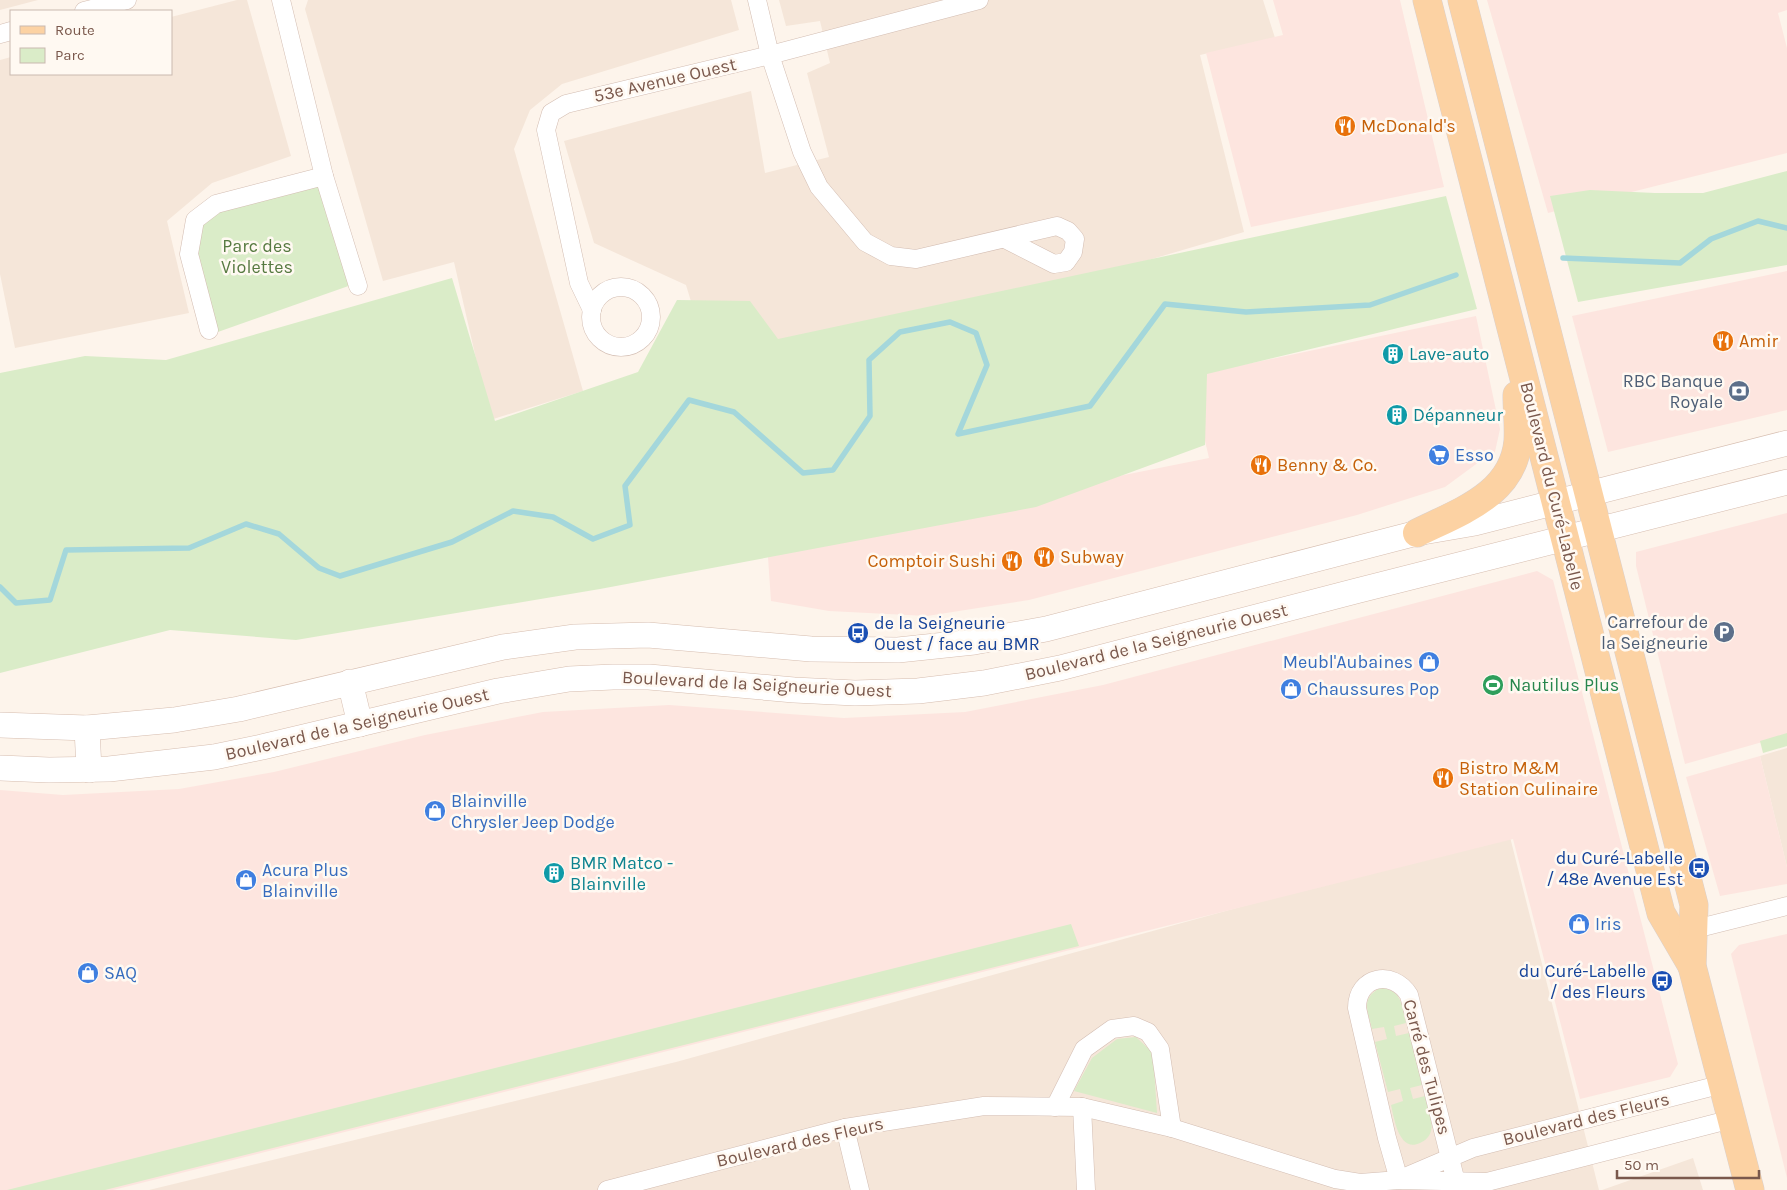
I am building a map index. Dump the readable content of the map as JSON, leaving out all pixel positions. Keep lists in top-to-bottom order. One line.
{"streets":{"main road":["Boulevard du Curé-Labelle","Boulevard de la Seigneurie Ouest"],"street":["53e Avenue Ouest","Carré des Tulipes","Boulevard des Fleurs"]},"crossings":[["Boulevard du Curé-Labelle","Boulevard de la Seigneurie Ouest"],["Boulevard du Curé-Labelle","Boulevard des Fleurs"],["Carré des Tulipes","Boulevard des Fleurs"]],"parks":["Parc des Violettes"],"places":{"restaurant":["McDonald's","Amir","Benny & Co.","Subway","Comptoir Sushi","Bistro M&M Station Culinaire"],"building":["Lave-auto","Dépanneur","BMR Matco - Blainville"],"bank":["RBC Banque Royale"],"supermarket":["Esso"],"parking":["Carrefour de la Seigneurie"],"bus stop":["de la Seigneurie Ouest / face au BMR","du Curé-Labelle / 48e Avenue Est","du Curé-Labelle / des Fleurs"],"shop":["Meubl'Aubaines","Chaussures Pop","Blainville Chrysler Jeep Dodge","Acura Plus Blainville","Iris","SAQ"],"sports":["Nautilus Plus"]},"legend":["Route","Parc"],"scale_bar":"50 m"}
